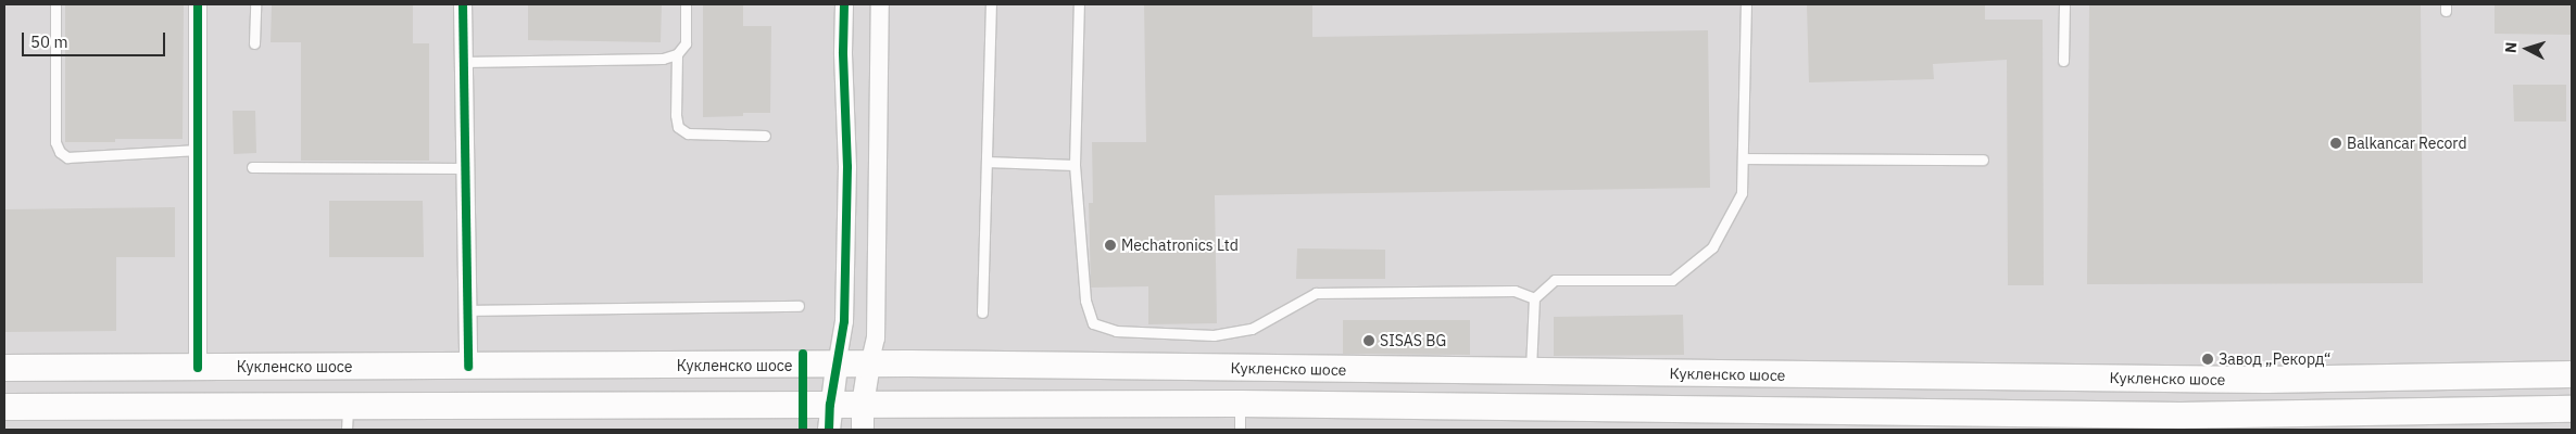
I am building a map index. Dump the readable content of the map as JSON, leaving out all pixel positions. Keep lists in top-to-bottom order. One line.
{"streets":{"main road":["Кукленско шосе"]},"places":["Balkancar Record","Mechatronics Ltd","SISAS BG","Завод „Рекорд“"],"scale_bar":"50 m","north":"left"}
